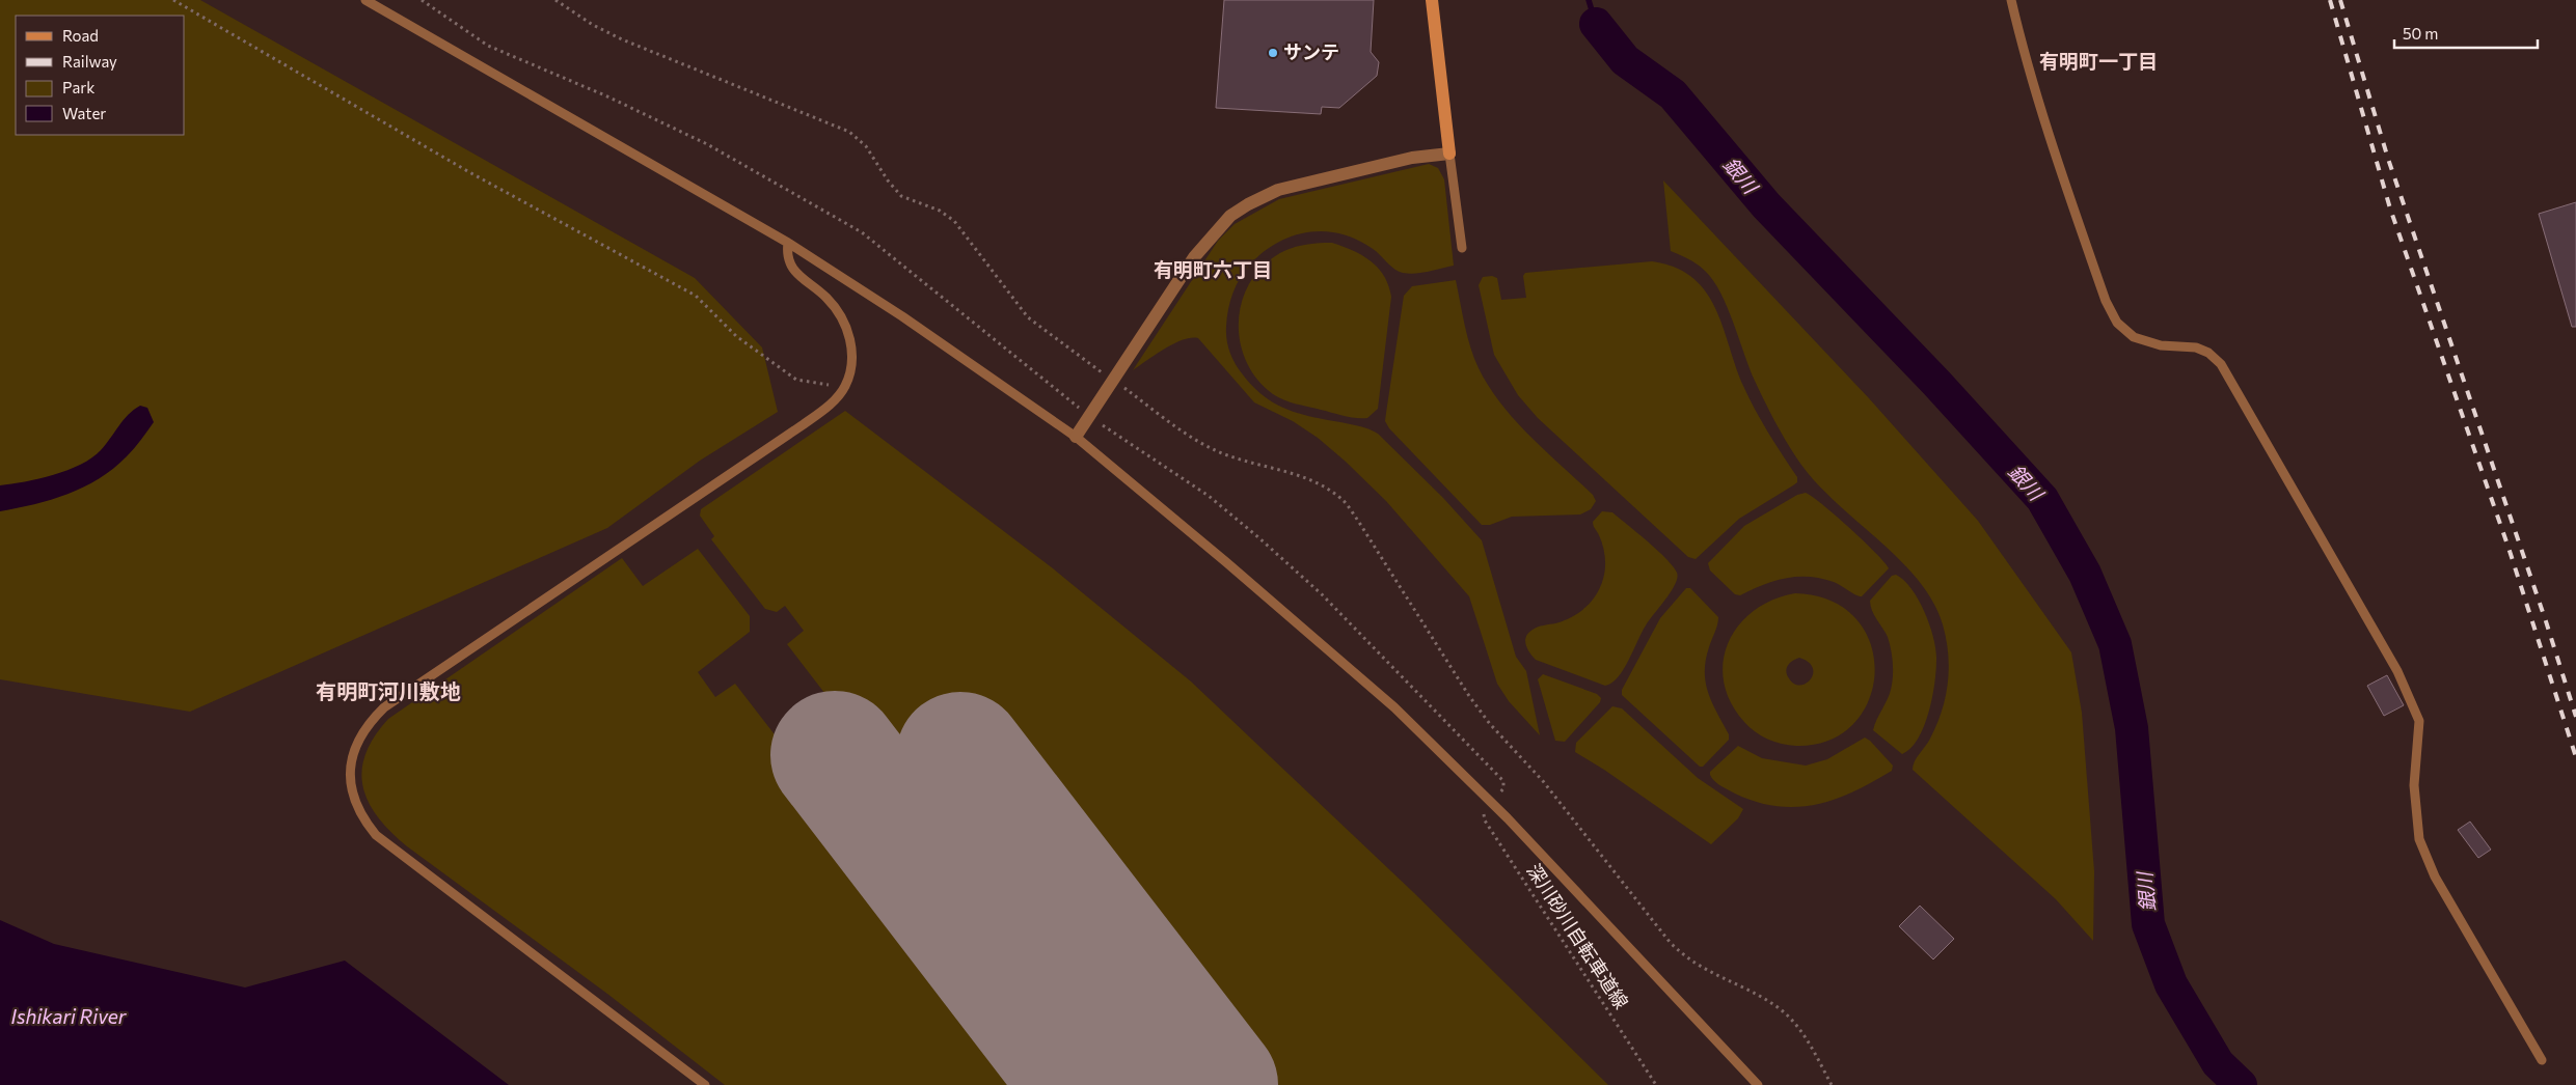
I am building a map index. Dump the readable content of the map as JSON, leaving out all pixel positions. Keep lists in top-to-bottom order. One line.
{"streets":{"path":["深川砂川自転車道線"]},"districts":["有明町一丁目","有明町六丁目","有明町河川敷地"],"water":["銀川","Ishikari River"],"places":["サンテ"],"legend":["Road","Railway","Park","Water"],"scale_bar":"50 m"}
